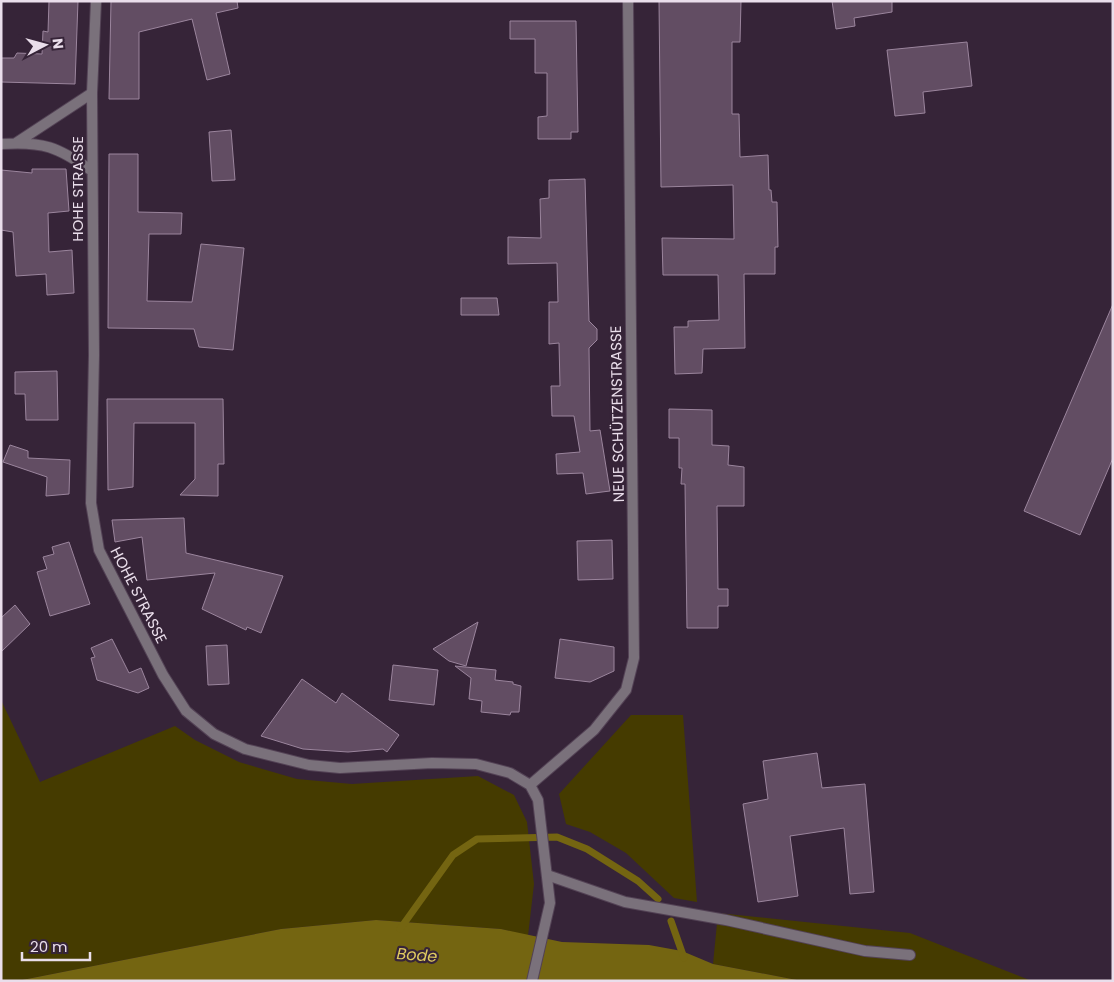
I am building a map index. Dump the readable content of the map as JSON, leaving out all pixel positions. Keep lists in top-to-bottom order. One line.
{"streets":{"street":["HOHE STRASSE","NEUE SCHÜTZENSTRASSE"]},"crossings":[["HOHE STRASSE","NEUE SCHÜTZENSTRASSE"]],"water":["Bode"],"scale_bar":"20 m","north":"right"}
